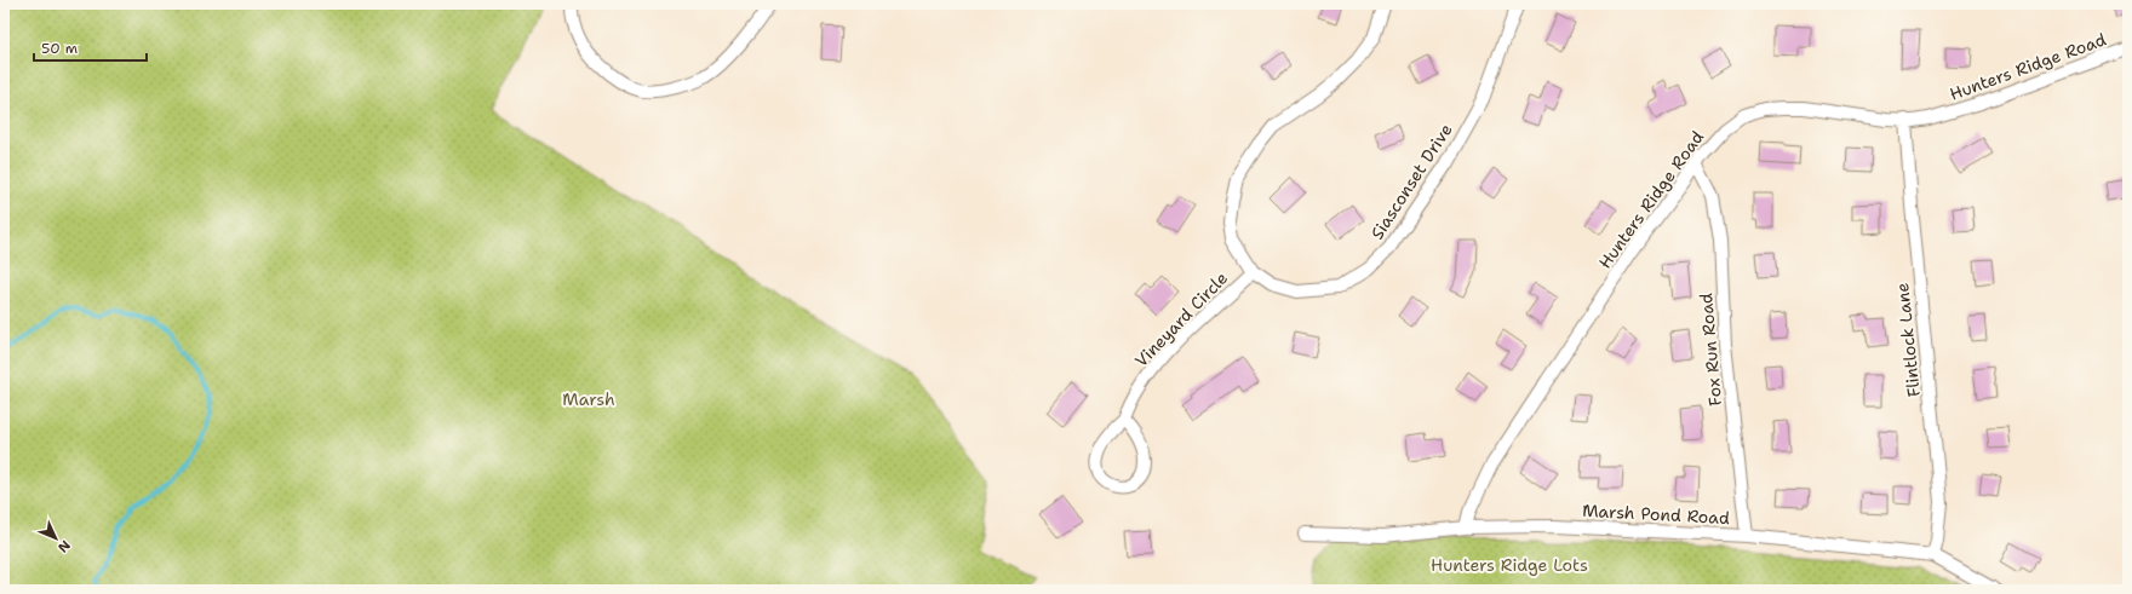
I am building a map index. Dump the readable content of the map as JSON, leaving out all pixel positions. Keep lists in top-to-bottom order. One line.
{"streets":{"street":["Hunters Ridge Road","Siasconset Drive","Vineyard Circle","Flintlock Lane","Fox Run Road","Marsh Pond Road"]},"crossings":[["Hunters Ridge Road","Flintlock Lane"],["Hunters Ridge Road","Fox Run Road"],["Hunters Ridge Road","Marsh Pond Road"],["Siasconset Drive","Vineyard Circle"],["Flintlock Lane","Marsh Pond Road"],["Fox Run Road","Marsh Pond Road"]],"parks":["Marsh","Hunters Ridge Lots"],"scale_bar":"50 m","north":"bottom right"}
